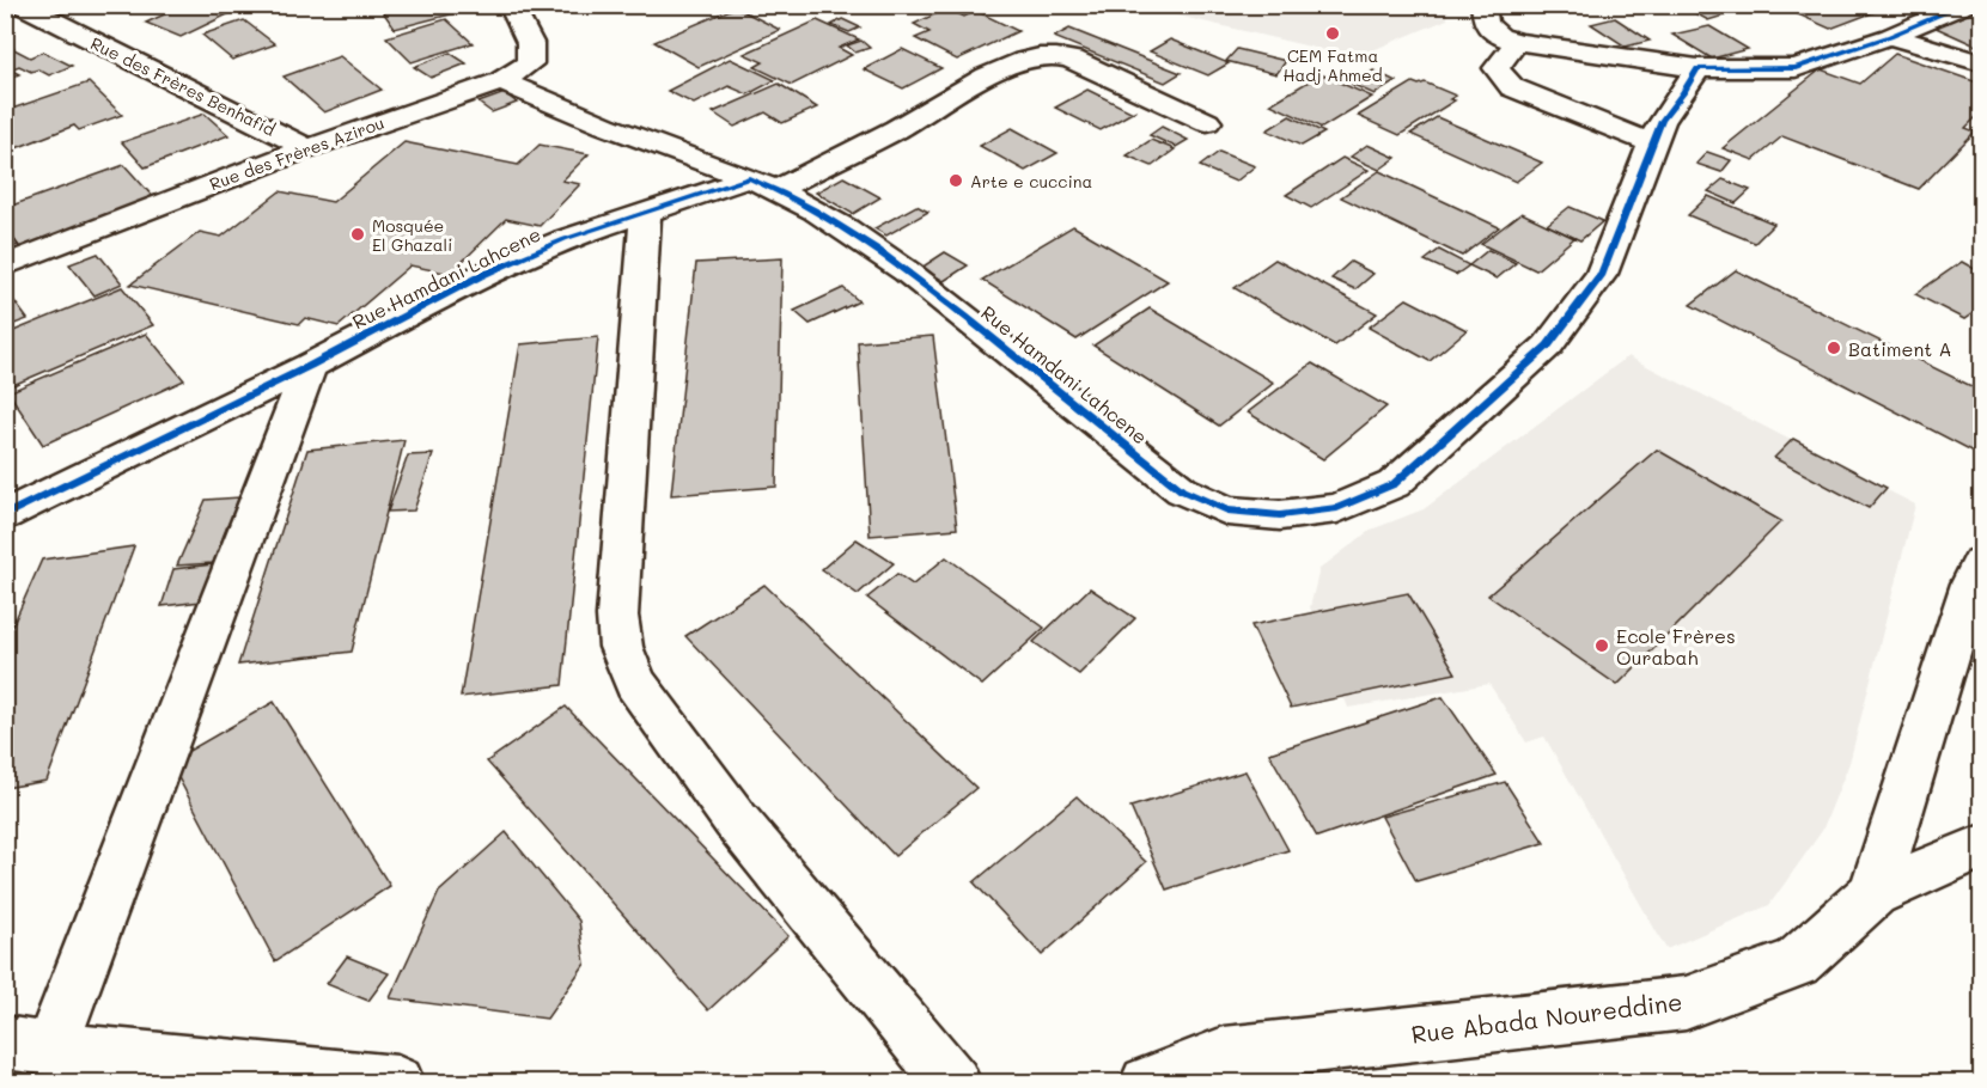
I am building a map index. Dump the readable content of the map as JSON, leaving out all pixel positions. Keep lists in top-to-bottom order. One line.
{"streets":{"street":["Rue des Frères Benhafid","Rue des Frères Azirou","Rue Hamdani Lahcene","Rue Abada Noureddine"]},"crossings":[["Rue des Frères Benhafid","Rue des Frères Azirou"]],"places":["CEM Fatma Hadj Ahmed","Arte e cuccina","Mosquée El Ghazali","Batiment A","Ecole Frères Ourabah"]}
